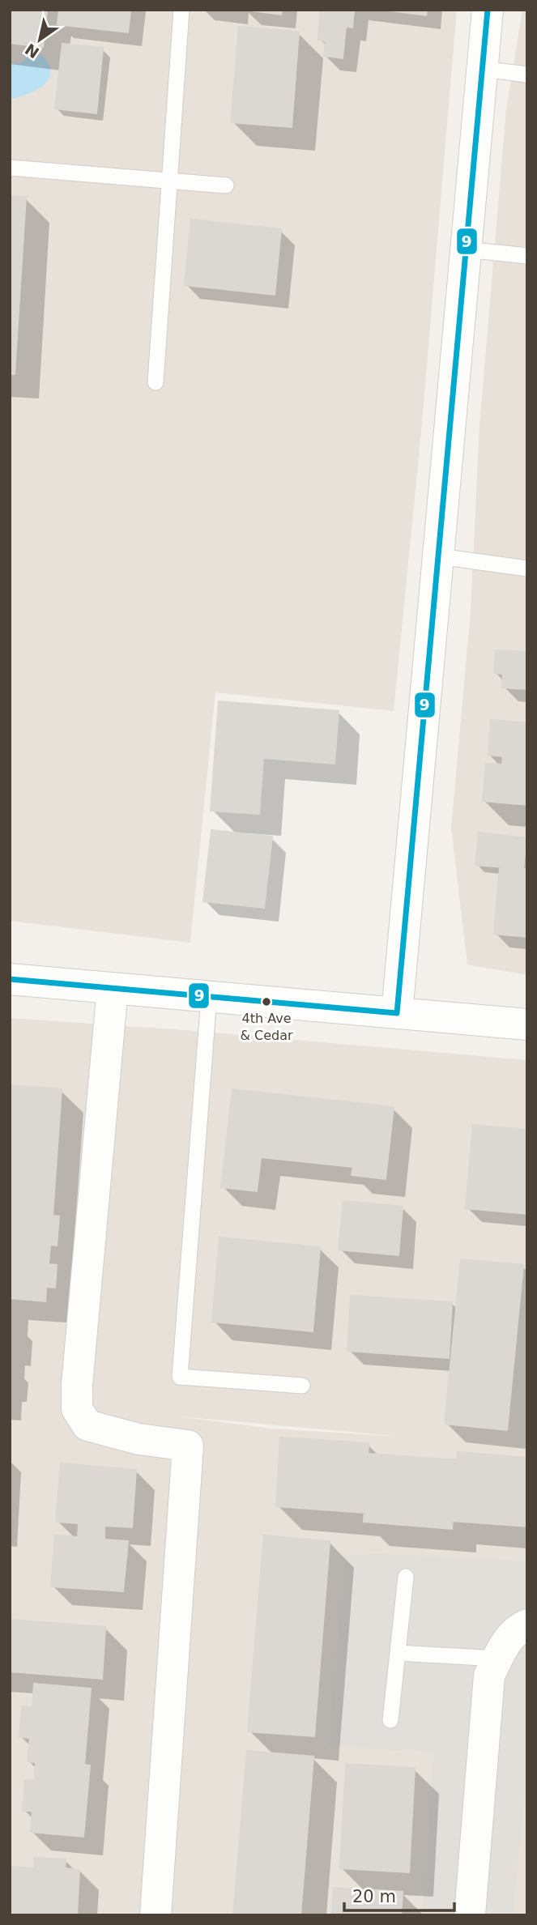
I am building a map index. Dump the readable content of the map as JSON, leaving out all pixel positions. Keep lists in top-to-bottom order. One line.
{"places":["4th Ave & Cedar"],"lines":["transit line 9"],"scale_bar":"20 m","north":"bottom left"}
